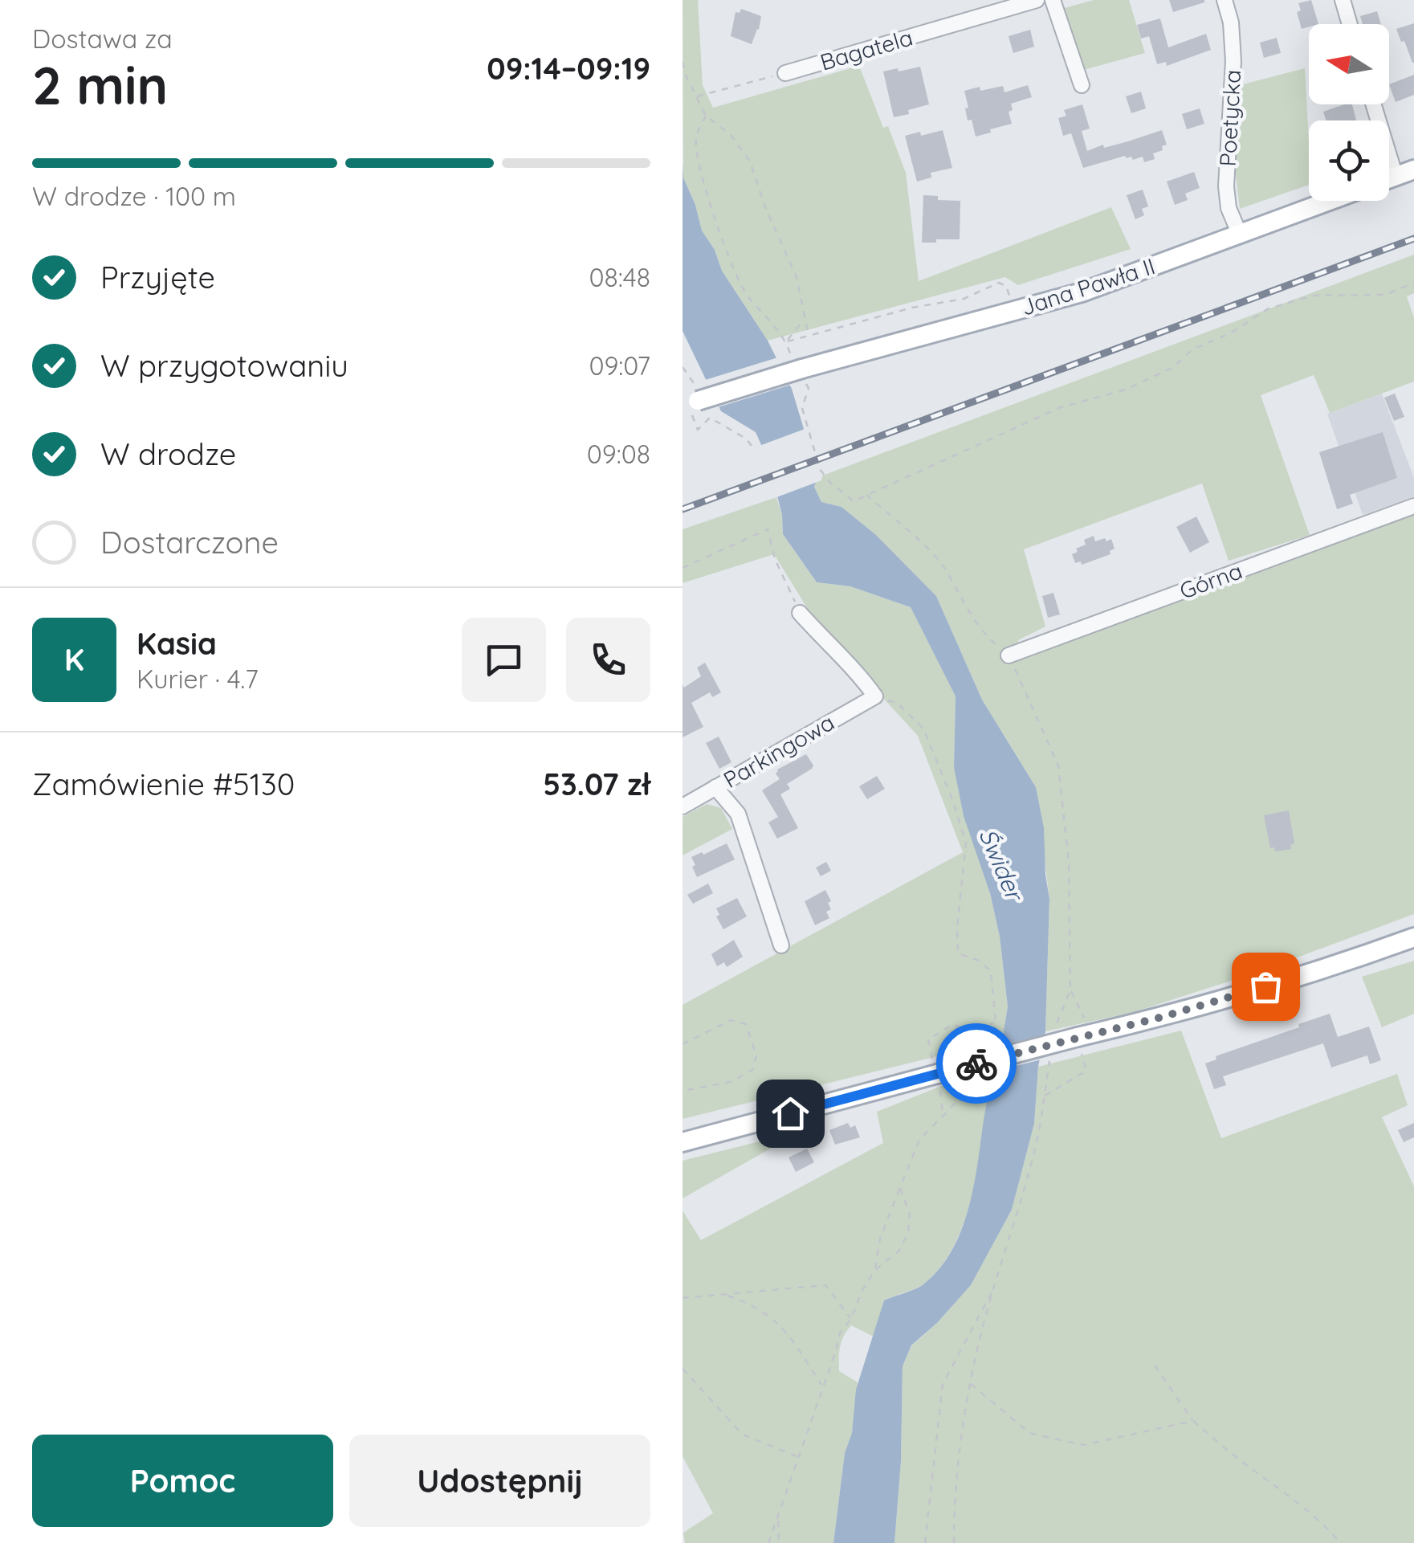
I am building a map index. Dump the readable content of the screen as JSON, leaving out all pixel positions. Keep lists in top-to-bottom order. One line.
{"streets":{"main road":["Jana Pawła II"],"street":["Bagatela","Poetycka","Górna","Parkingowa"]},"crossings":[["Poetycka","Jana Pawła II"]],"water":["Świder"],"north":"left","page":{"heading":["2 min","Dostawa za","09:14–09:19"],"panel":["Kasia","Kurier · 4.7","Zamówienie #5130","53.07 zł"],"bar":"W drodze · 100 m","list":[["Przyjęte","08:48"],["W przygotowaniu","09:07"],["W drodze","09:08"],"Dostarczone"],"round":"K","buttons":["Pomoc","Udostępnij"]}}
